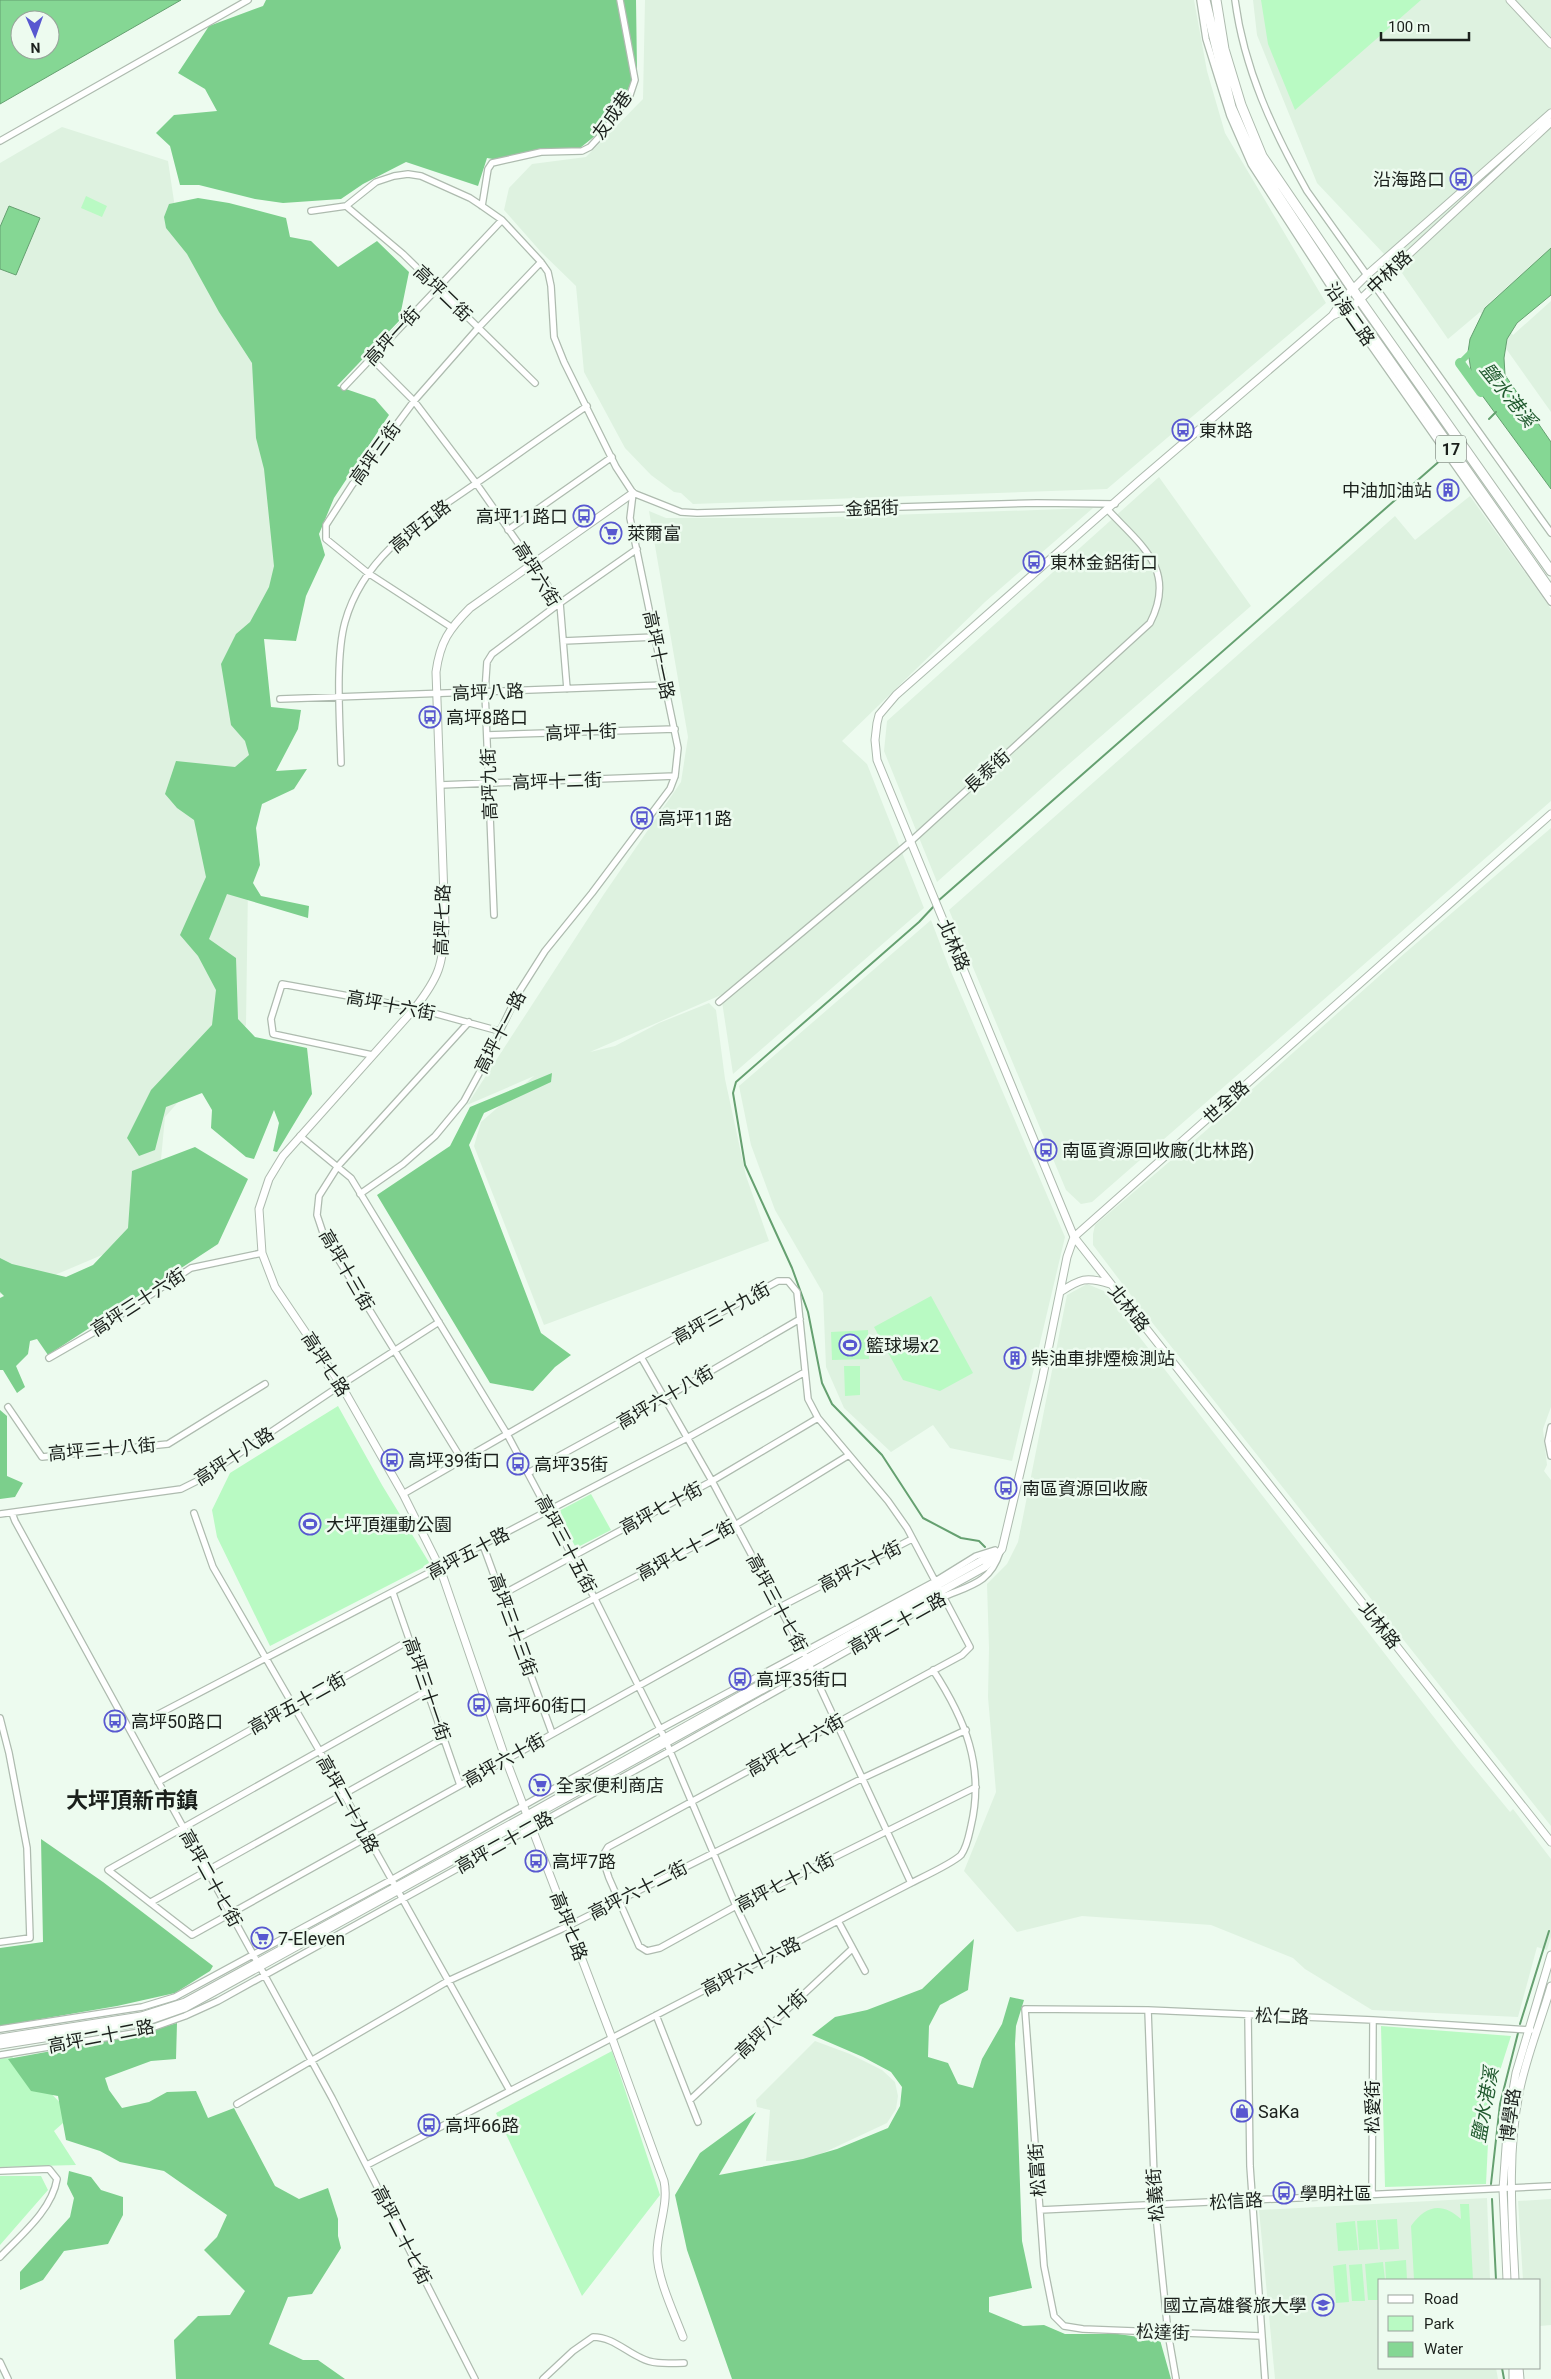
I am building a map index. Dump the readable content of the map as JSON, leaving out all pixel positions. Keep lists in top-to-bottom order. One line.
{"streets":{"main road":["沿海二路","17"],"street":["友成巷","中林路","高坪二街","高坪一街","高坪三街","金鋁街","高坪五路","高坪六街","高坪十一路","高坪八路","高坪十街","長泰街","高坪十二街","高坪九街","高坪七路","北林路","高坪十六街","世全路","高坪十三街","高坪三十六街","高坪三十九街","高坪六十八街","高坪三十八街","高坪十八路","高坪七十街","高坪三十五街","高坪七十二街","高坪五十路","高坪六十街","高坪三十七街","高坪二十二路","高坪三十三街","高坪三十一街","高坪五十二街","高坪七十六街","高坪二十九路","高坪二十七街","高坪七十八街","高坪六十二街","高坪六十六路","松仁路","高坪八十街","松愛街","博學路","松富街","松義街","松信路","松達街"]},"crossings":[["中林路","沿海二路"],["高坪二街","高坪一街"],["高坪二街","高坪三街"],["高坪一街","高坪六街"],["高坪三街","高坪五路"],["高坪三街","高坪六街"],["高坪三街","高坪七路"],["金鋁街","高坪十一路"],["金鋁街","高坪七路"],["高坪五路","高坪六街"],["高坪五路","高坪八路"],["高坪六街","高坪八路"],["高坪六街","高坪九街"],["高坪六街","高坪七路"],["高坪十一路","高坪八路"],["高坪十一路","高坪十街"],["高坪十一路","高坪十二街"],["高坪十一路","高坪九街"],["高坪十一路","高坪七路"],["高坪十一路","高坪十六街"],["高坪十一路","高坪三十五街"],["高坪八路","高坪九街"],["高坪八路","高坪七路"],["高坪十街","高坪九街"],["長泰街","北林路"],["高坪十二街","高坪九街"],["高坪十二街","高坪七路"],["高坪七路","高坪十六街"],["高坪七路","高坪三十六街"],["高坪七路","高坪三十九街"],["高坪七路","高坪十八路"],["高坪七路","高坪三十五街"],["高坪七路","高坪五十路"],["高坪七路","高坪六十街"],["高坪七路","高坪二十二路"],["高坪七路","高坪六十二街"],["高坪七路","高坪六十六路"],["北林路","世全路"],["高坪十六街","高坪十三街"],["高坪十三街","高坪三十九街"],["高坪十三街","高坪十八路"],["高坪十三街","高坪三十五街"],["高坪三十九街","高坪六十八街"],["高坪三十九街","高坪七十街"],["高坪三十九街","高坪三十五街"],["高坪三十九街","高坪七十二街"],["高坪三十九街","高坪五十路"],["高坪三十九街","高坪六十街"],["高坪三十九街","高坪三十七街"],["高坪三十九街","高坪二十二路"],["高坪三十九街","高坪七十六街"],["高坪六十八街","高坪三十五街"],["高坪六十八街","高坪三十七街"],["高坪十八路","高坪三十五街"],["高坪十八路","高坪二十七街"],["高坪七十街","高坪三十五街"],["高坪七十街","高坪三十七街"],["高坪七十街","高坪三十三街"],["高坪三十五街","高坪七十二街"],["高坪三十五街","高坪五十路"],["高坪三十五街","高坪六十街"],["高坪三十五街","高坪二十二路"],["高坪三十五街","高坪七十六街"],["高坪三十五街","高坪七十八街"],["高坪三十五街","高坪六十二街"],["高坪三十五街","高坪六十六路"],["高坪七十二街","高坪三十七街"],["高坪七十二街","高坪三十三街"],["高坪五十路","高坪三十七街"],["高坪五十路","高坪三十三街"],["高坪五十路","高坪三十一街"],["高坪五十路","高坪二十九路"],["高坪五十路","高坪二十七街"],["高坪六十街","高坪三十七街"],["高坪六十街","高坪三十三街"],["高坪六十街","高坪三十一街"],["高坪六十街","高坪二十九路"],["高坪六十街","高坪二十七街"],["高坪三十七街","高坪二十二路"],["高坪三十七街","高坪七十六街"],["高坪三十七街","高坪七十八街"],["高坪三十七街","高坪六十二街"],["高坪三十七街","高坪六十六路"],["高坪二十二路","高坪七十六街"],["高坪二十二路","高坪二十九路"],["高坪二十二路","高坪二十七街"],["高坪三十一街","高坪五十二街"],["高坪五十二街","高坪二十九路"],["高坪五十二街","高坪二十七街"],["高坪七十六街","高坪七十八街"],["高坪七十六街","高坪六十二街"],["高坪七十六街","高坪六十六路"],["高坪二十九路","高坪六十二街"],["高坪二十九路","高坪六十六路"],["高坪二十七街","高坪六十二街"],["高坪二十七街","高坪六十六路"],["高坪七十八街","高坪六十二街"],["高坪七十八街","高坪六十六路"],["高坪六十二街","高坪六十六路"],["松仁路","松愛街"],["松仁路","博學路"],["松仁路","松富街"],["松仁路","松義街"],["松愛街","松信路"],["博學路","松信路"],["松富街","松信路"],["松富街","松達街"],["松義街","松信路"],["松義街","松達街"]],"districts":["大坪頂新市鎮"],"water":["鹽水港溪"],"places":{"bus stop":["沿海路口","東林路","高坪11路口","東林金鋁街口","高坪8路口","高坪11路","南區資源回收廠(北林路)","高坪39街口","高坪35街","南區資源回收廠","高坪35街口","高坪60街口","高坪50路口","高坪7路","高坪66路","學明社區"],"building":["中油加油站","柴油車排煙檢測站"],"supermarket":["萊爾富","全家便利商店","7-Eleven"],"sports":["籃球場x2","大坪頂運動公園"],"shop":["SaKa"],"school or university":["國立高雄餐旅大學"]},"legend":["Road","Park","Water"],"scale_bar":"100 m","north":"bottom"}
